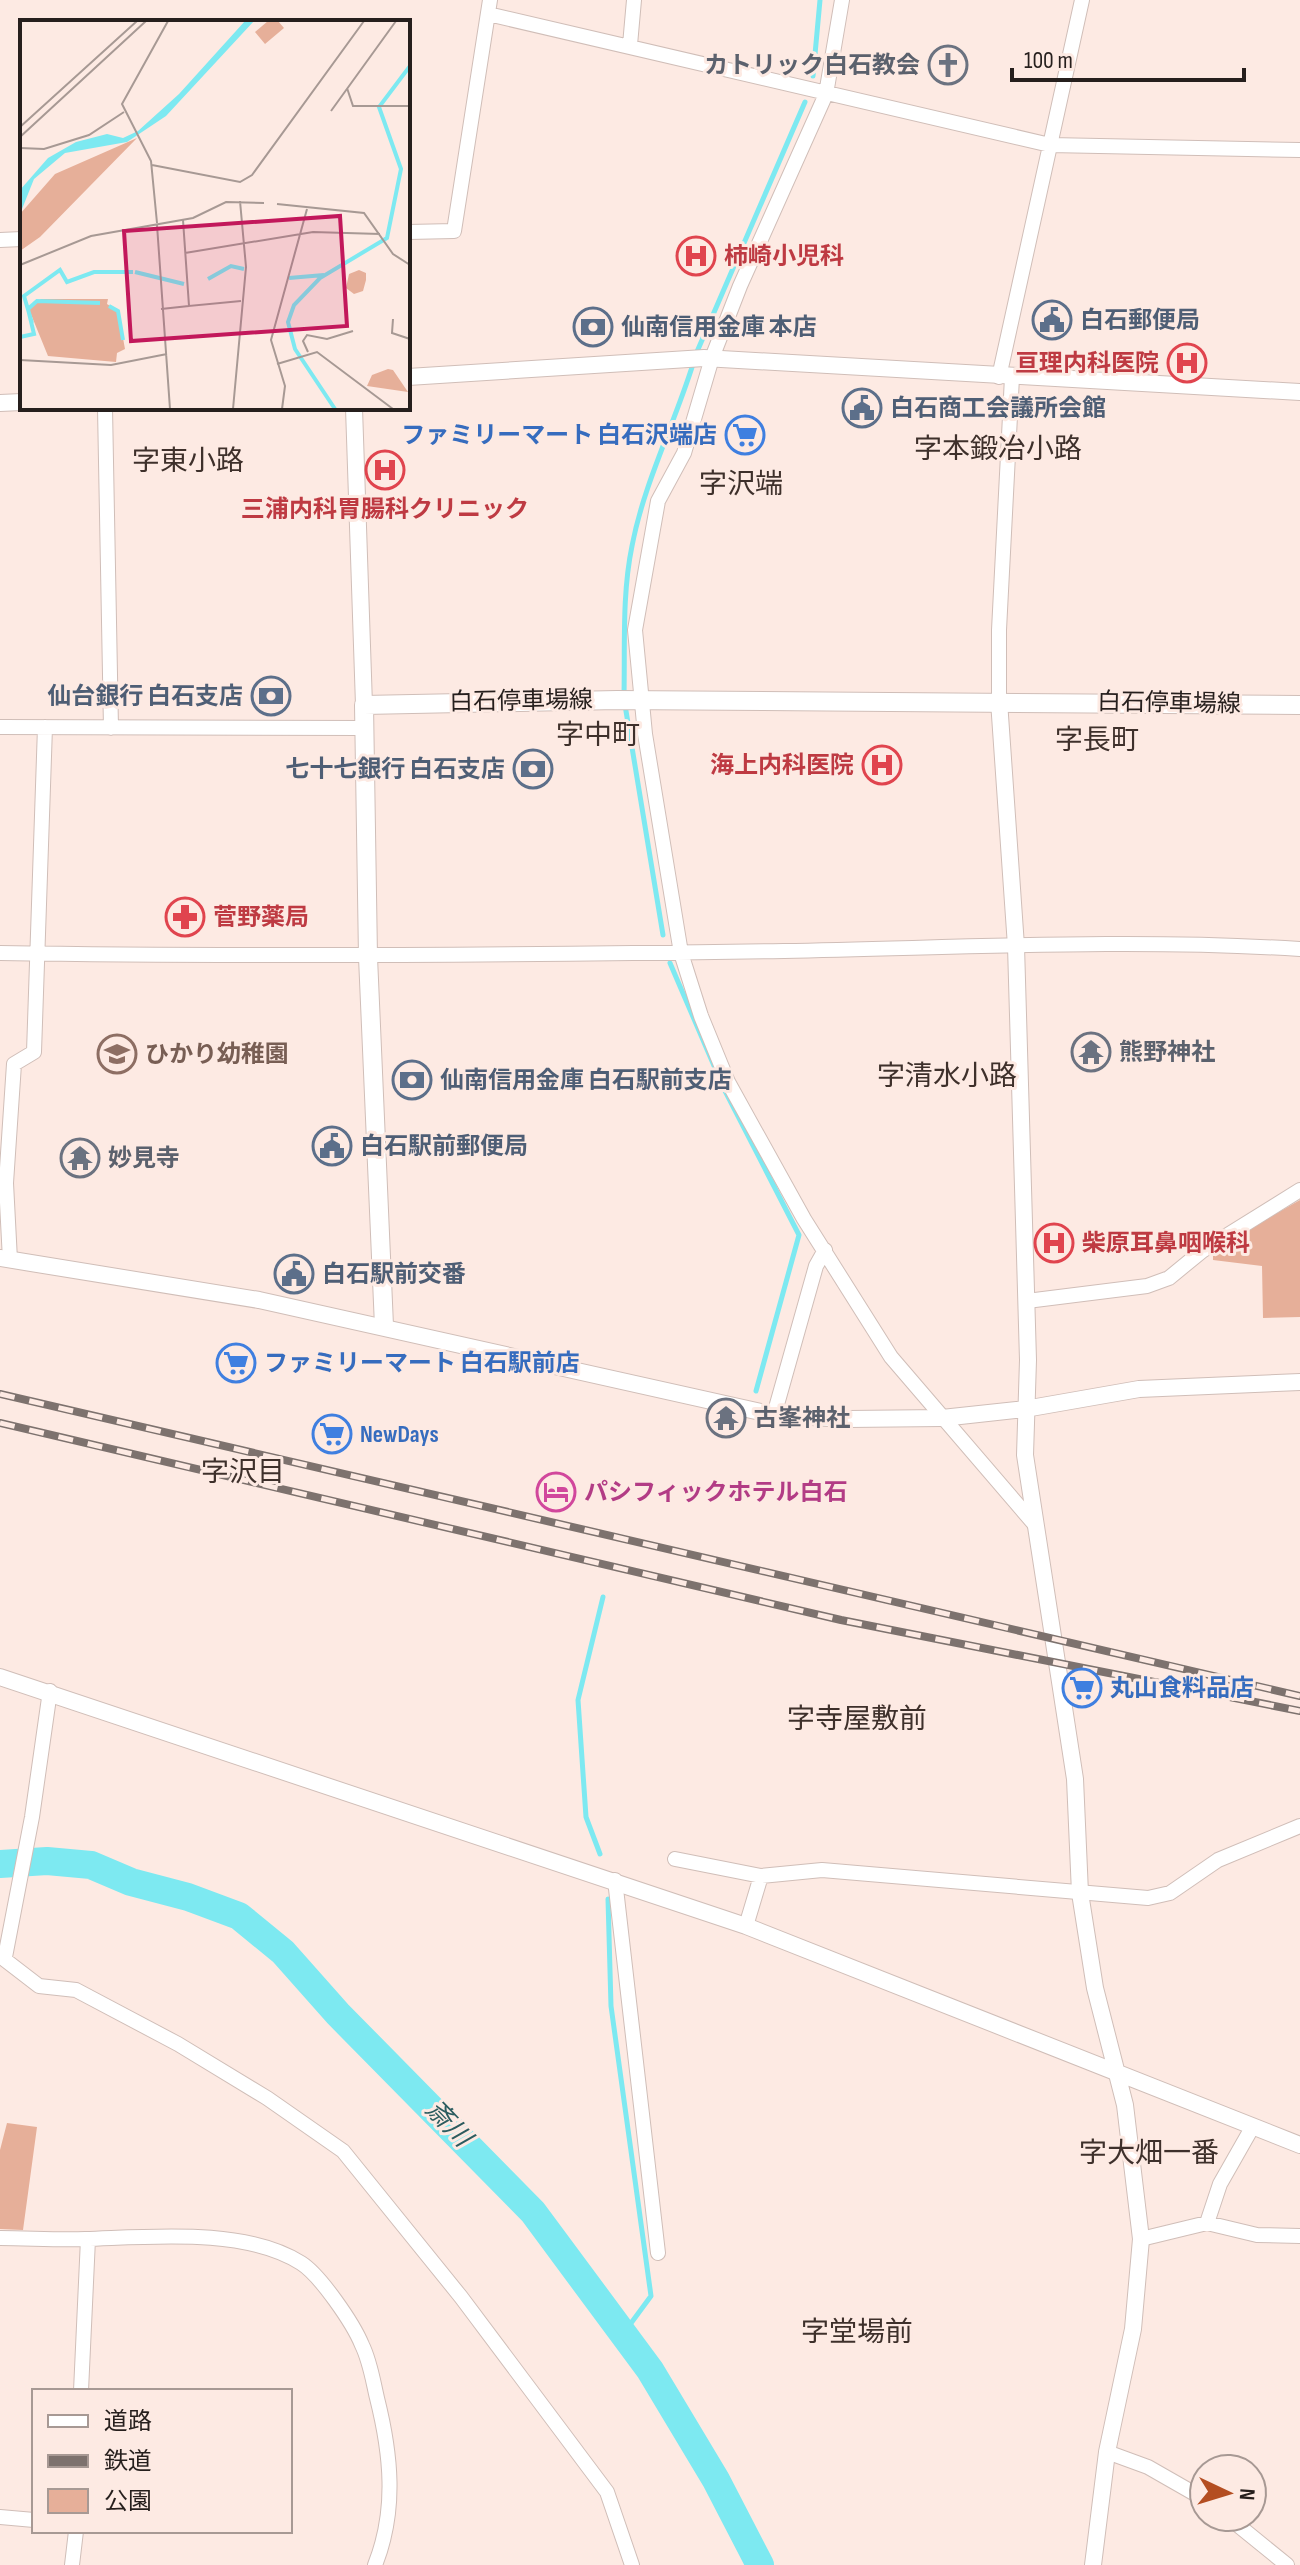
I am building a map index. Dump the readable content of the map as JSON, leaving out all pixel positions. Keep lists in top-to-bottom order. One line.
{"streets":{"main road":["白石停車場線"]},"districts":["字本鍛冶小路","字東小路","字沢端","字中町","字長町","字清水小路","字沢目","字寺屋敷前","字大畑一番","字堂場前"],"water":["斎川"],"places":{"church":["カトリック白石教会"],"hospital":["柿崎小児科","亘理内科医院","三浦内科胃腸科クリニック","海上内科医院","柴原耳鼻咽喉科"],"public building":["白石郵便局","白石商工会議所会館","白石駅前郵便局","白石駅前交番"],"bank":["仙南信用金庫 本店","仙台銀行 白石支店","七十七銀行 白石支店","仙南信用金庫 白石駅前支店"],"supermarket":["ファミリーマート 白石沢端店","ファミリーマート 白石駅前店","NewDays","丸山食料品店"],"pharmacy":["菅野薬局"],"temple":["熊野神社","妙見寺","古峯神社"],"school or university":["ひかり幼稚園"],"hotel":["パシフィックホテル白石"]},"legend":["道路","鉄道","公園"],"scale_bar":"100 m","north":"right"}
